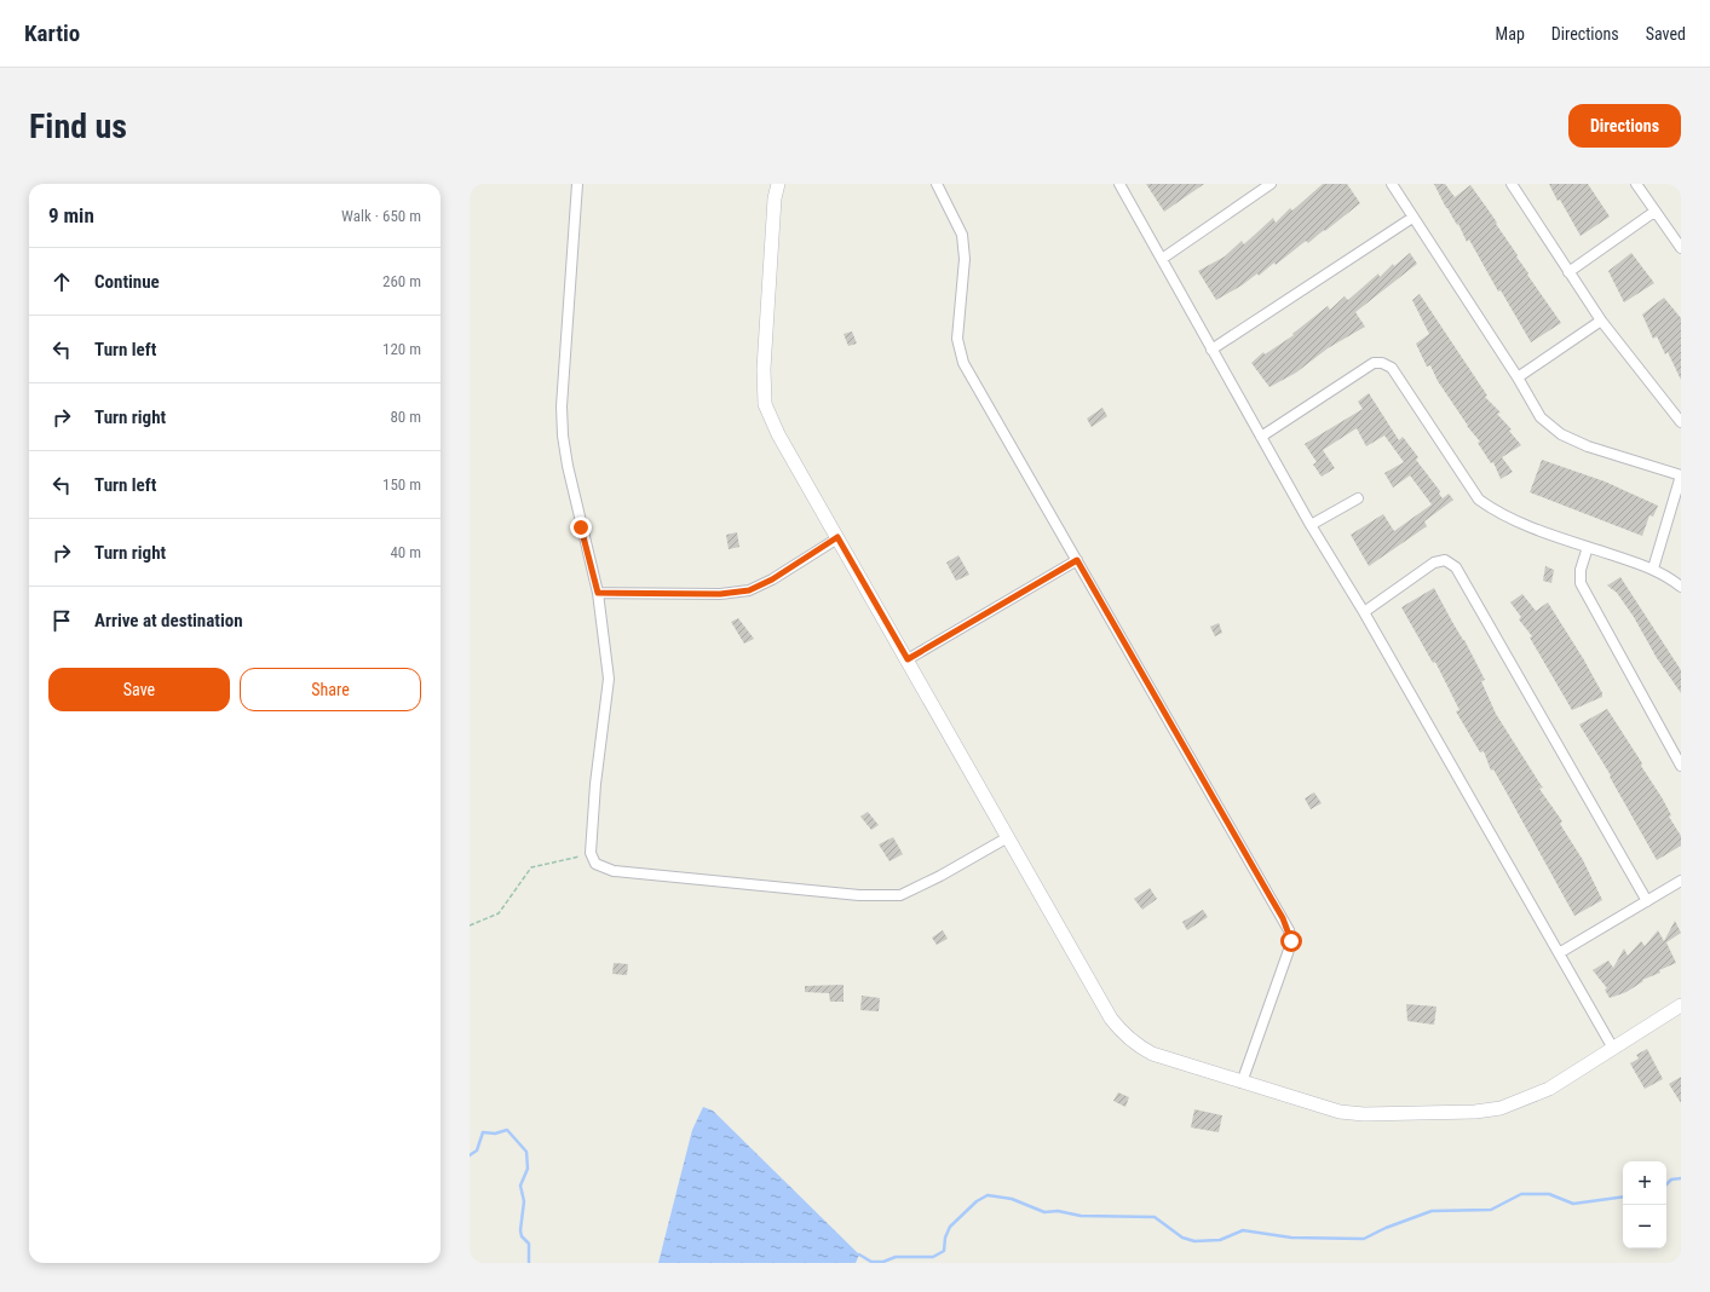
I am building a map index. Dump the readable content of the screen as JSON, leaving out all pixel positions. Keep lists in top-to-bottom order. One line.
{"page":{"header":"Kartio","nav":["Map","Directions","Saved"],"buttons":["Directions",["Save","Share"]],"title":"Find us","heading":["9 min","Walk · 650 m"],"list":[["Continue","260 m"],["Turn left","120 m"],["Turn right","80 m"],["Turn left","150 m"],["Turn right","40 m"],"Arrive at destination"],"map_buttons":["+","−"]}}
